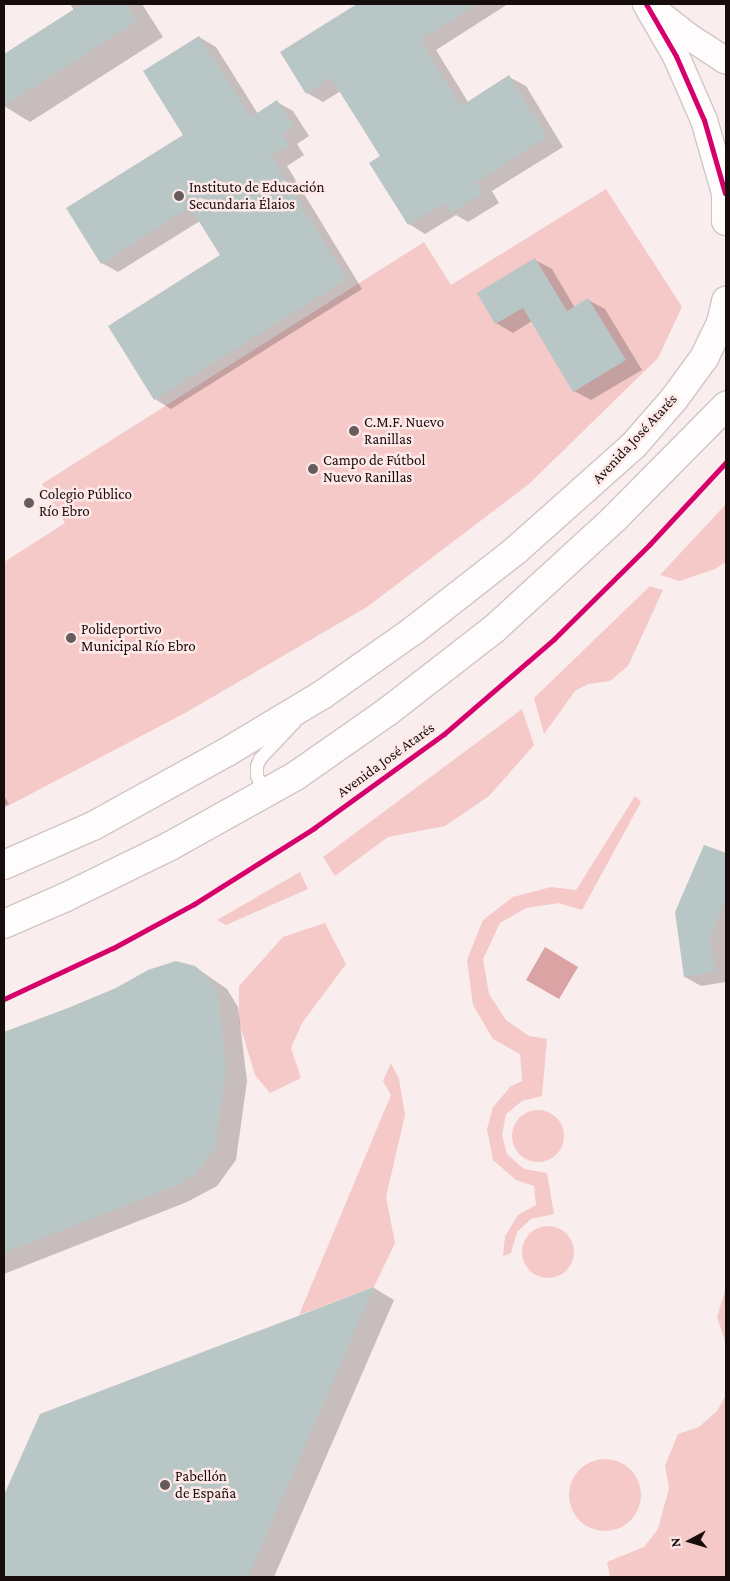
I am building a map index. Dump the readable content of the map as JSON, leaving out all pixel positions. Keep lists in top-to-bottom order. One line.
{"streets":{"main road":["Avenida José Atarés"]},"places":["Instituto de Educación Secundaria Élaios","C.M.F. Nuevo Ranillas","Campo de Fútbol Nuevo Ranillas","Colegio Público Río Ebro","Polideportivo Municipal Río Ebro","Pabellón de España"],"north":"left"}
